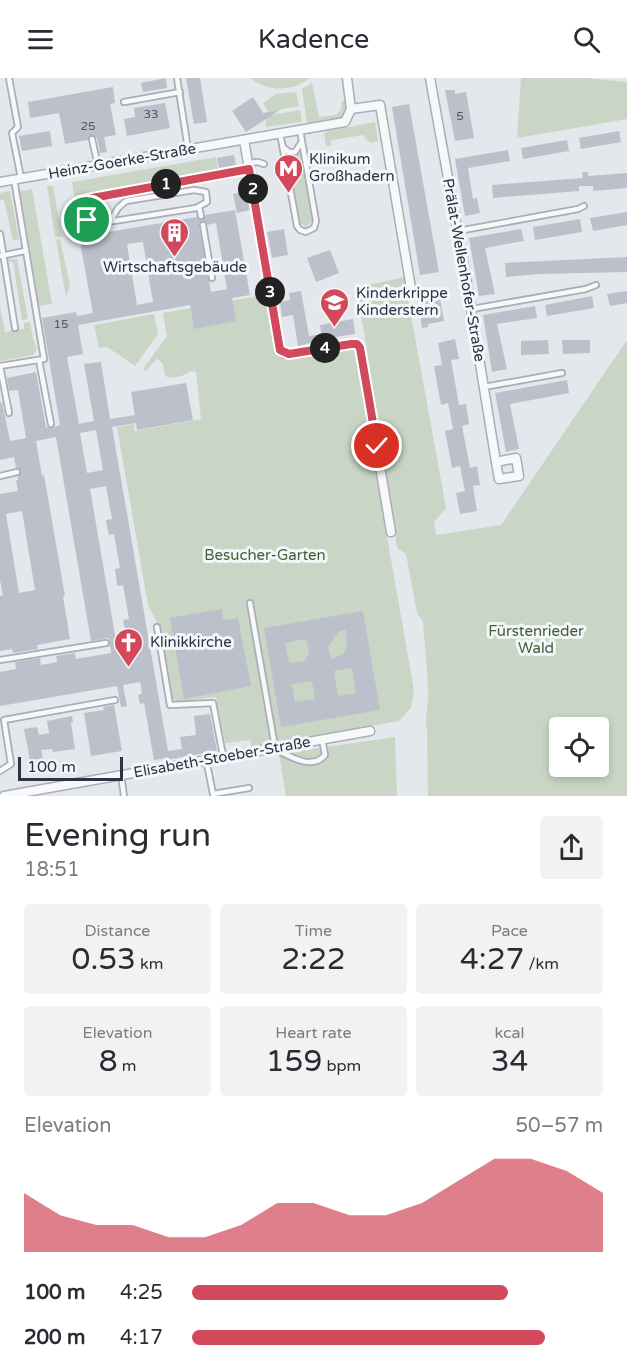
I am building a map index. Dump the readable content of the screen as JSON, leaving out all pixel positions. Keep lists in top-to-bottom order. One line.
{"streets":{"street":["Heinz-Goerke-Straße","Prälat-Wellenhofer-Straße","Elisabeth-Stoeber-Straße"]},"parks":["Besucher-Garten","Fürstenrieder Wald"],"places":{"metro station":["Klinikum Großhadern"],"building":["Wirtschaftsgebäude"],"school or university":["Kinderkrippe Kinderstern"],"church":["Klinikkirche"]},"house_numbers":["33","5","25","15"],"scale_bar":"100 m","page":{"header":"Kadence","pins":["1","2","3","4"],"scale":"100 m","heading":["Evening run","18:51"],"stats":[["Distance","0.53 km"],["Time","2:22"],["Pace","4:27 /km"],["Elevation","8 m"],["Heart rate","159 bpm"],["kcal","34"]],"chart":["Elevation","50–57 m"],"list":[{"name":"100 m","note":"4:25"},{"name":"200 m","note":"4:17"}]}}
